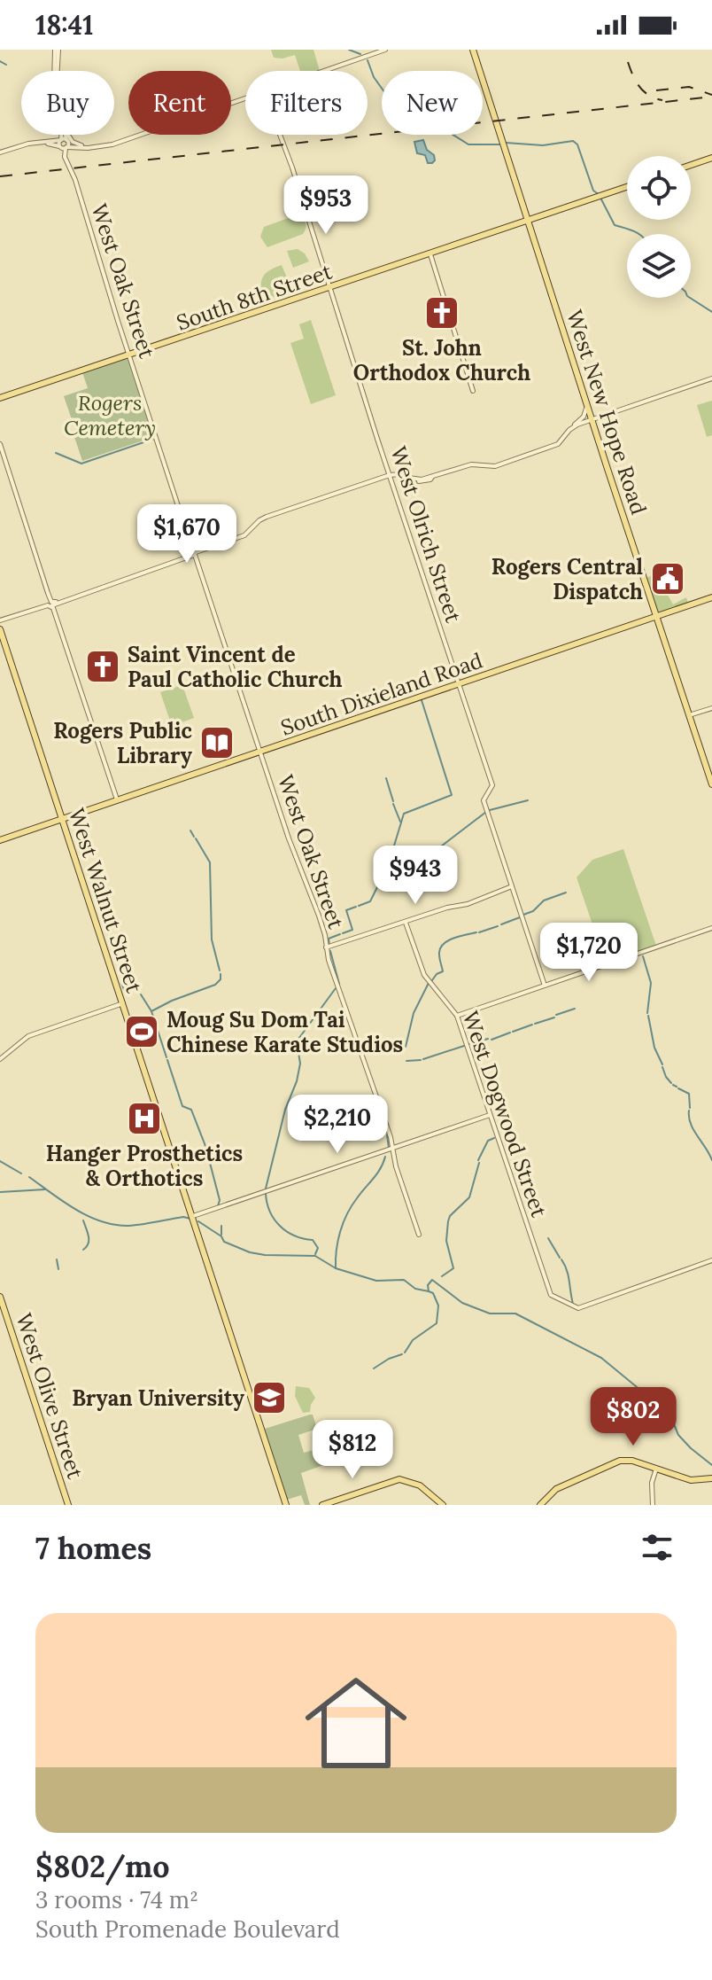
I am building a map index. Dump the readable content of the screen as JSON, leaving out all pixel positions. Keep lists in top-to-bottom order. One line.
{"streets":{"main road":["South 8th Street","West New Hope Road","South Dixieland Road","West Walnut Street","West Olive Street"],"street":["West Oak Street","West Olrich Street","West Dogwood Street"]},"crossings":[["West Oak Street","South 8th Street"],["West Oak Street","South Dixieland Road"],["South 8th Street","West New Hope Road"],["South 8th Street","West Olrich Street"],["West New Hope Road","South Dixieland Road"],["West Olrich Street","South Dixieland Road"],["South Dixieland Road","West Walnut Street"]],"parks":["Rogers Cemetery"],"places":{"church":["St. John Orthodox Church","Saint Vincent de Paul Catholic Church"],"public building":["Rogers Central Dispatch"],"library":["Rogers Public Library"],"sports":["Moug Su Dom Tai Chinese Karate Studios"],"hospital":["Hanger Prosthetics & Orthotics"],"school or university":["Bryan University"]},"page":{"status":"18:41","chip":["Buy","Rent","Filters","New"],"price":["$953","$1,670","$943","$1,720","$2,210","$802","$812"],"heading":"7 homes","list":[{"name":"$802/mo","note":"3 rooms · 74 m² · South Promenade Boulevard"}]}}
